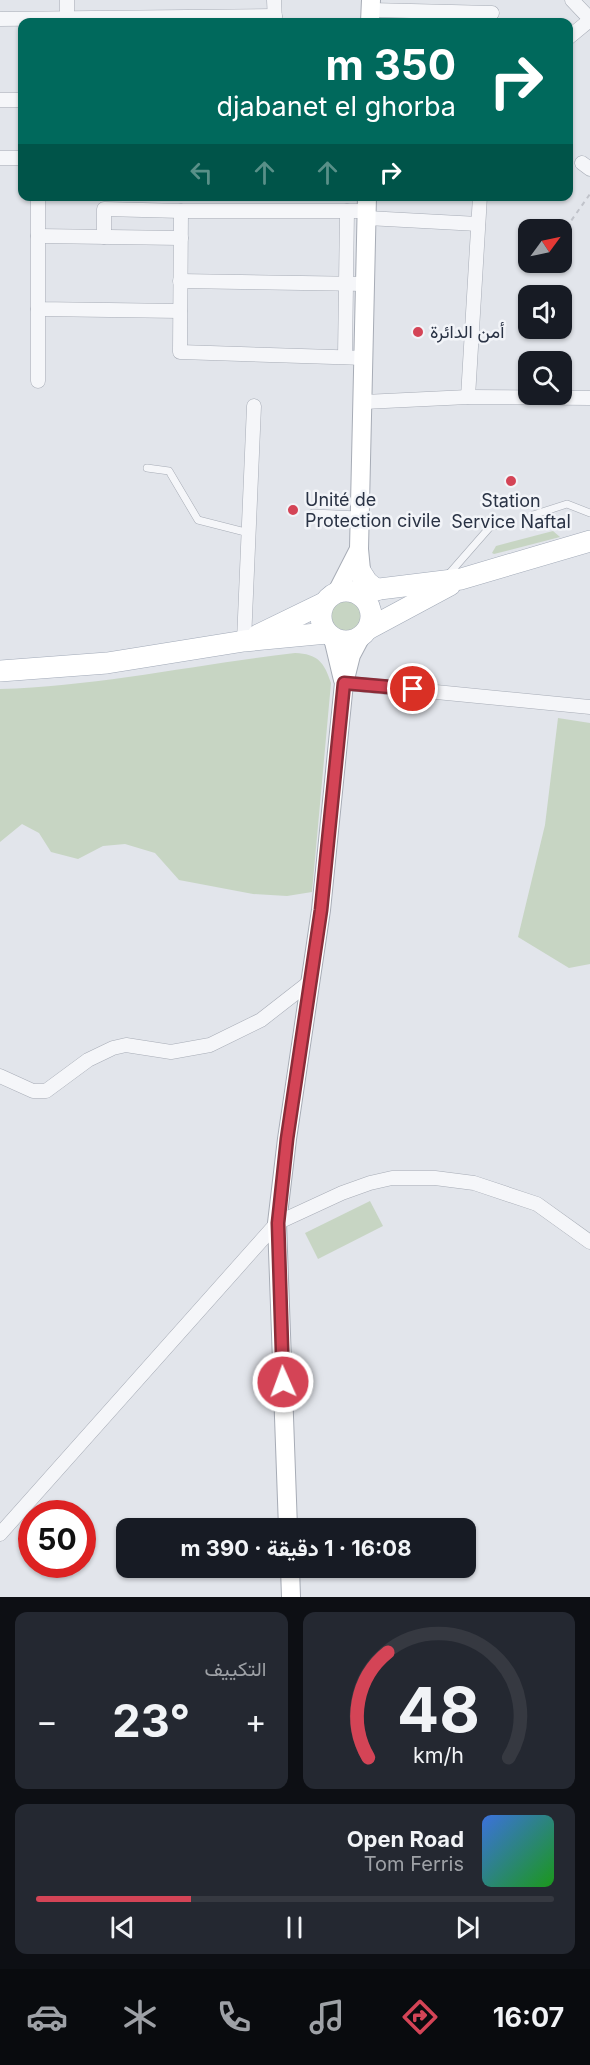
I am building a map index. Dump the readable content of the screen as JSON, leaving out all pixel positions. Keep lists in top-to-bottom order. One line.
{"places":["أمن الدائرة","Station Service Naftal","Unité de Protection civile"],"north":"top right","page":{"turn":["350 m","djabanet el ghorba"],"limit":"50","trip":"16:08 · 1 دقيقة · 390 m","tile":"التكييف","heat":["−","23°","+"],"song":["Open Road","Tom Ferris"],"tabs":"16:07","gauge":["48","km/h"]}}
